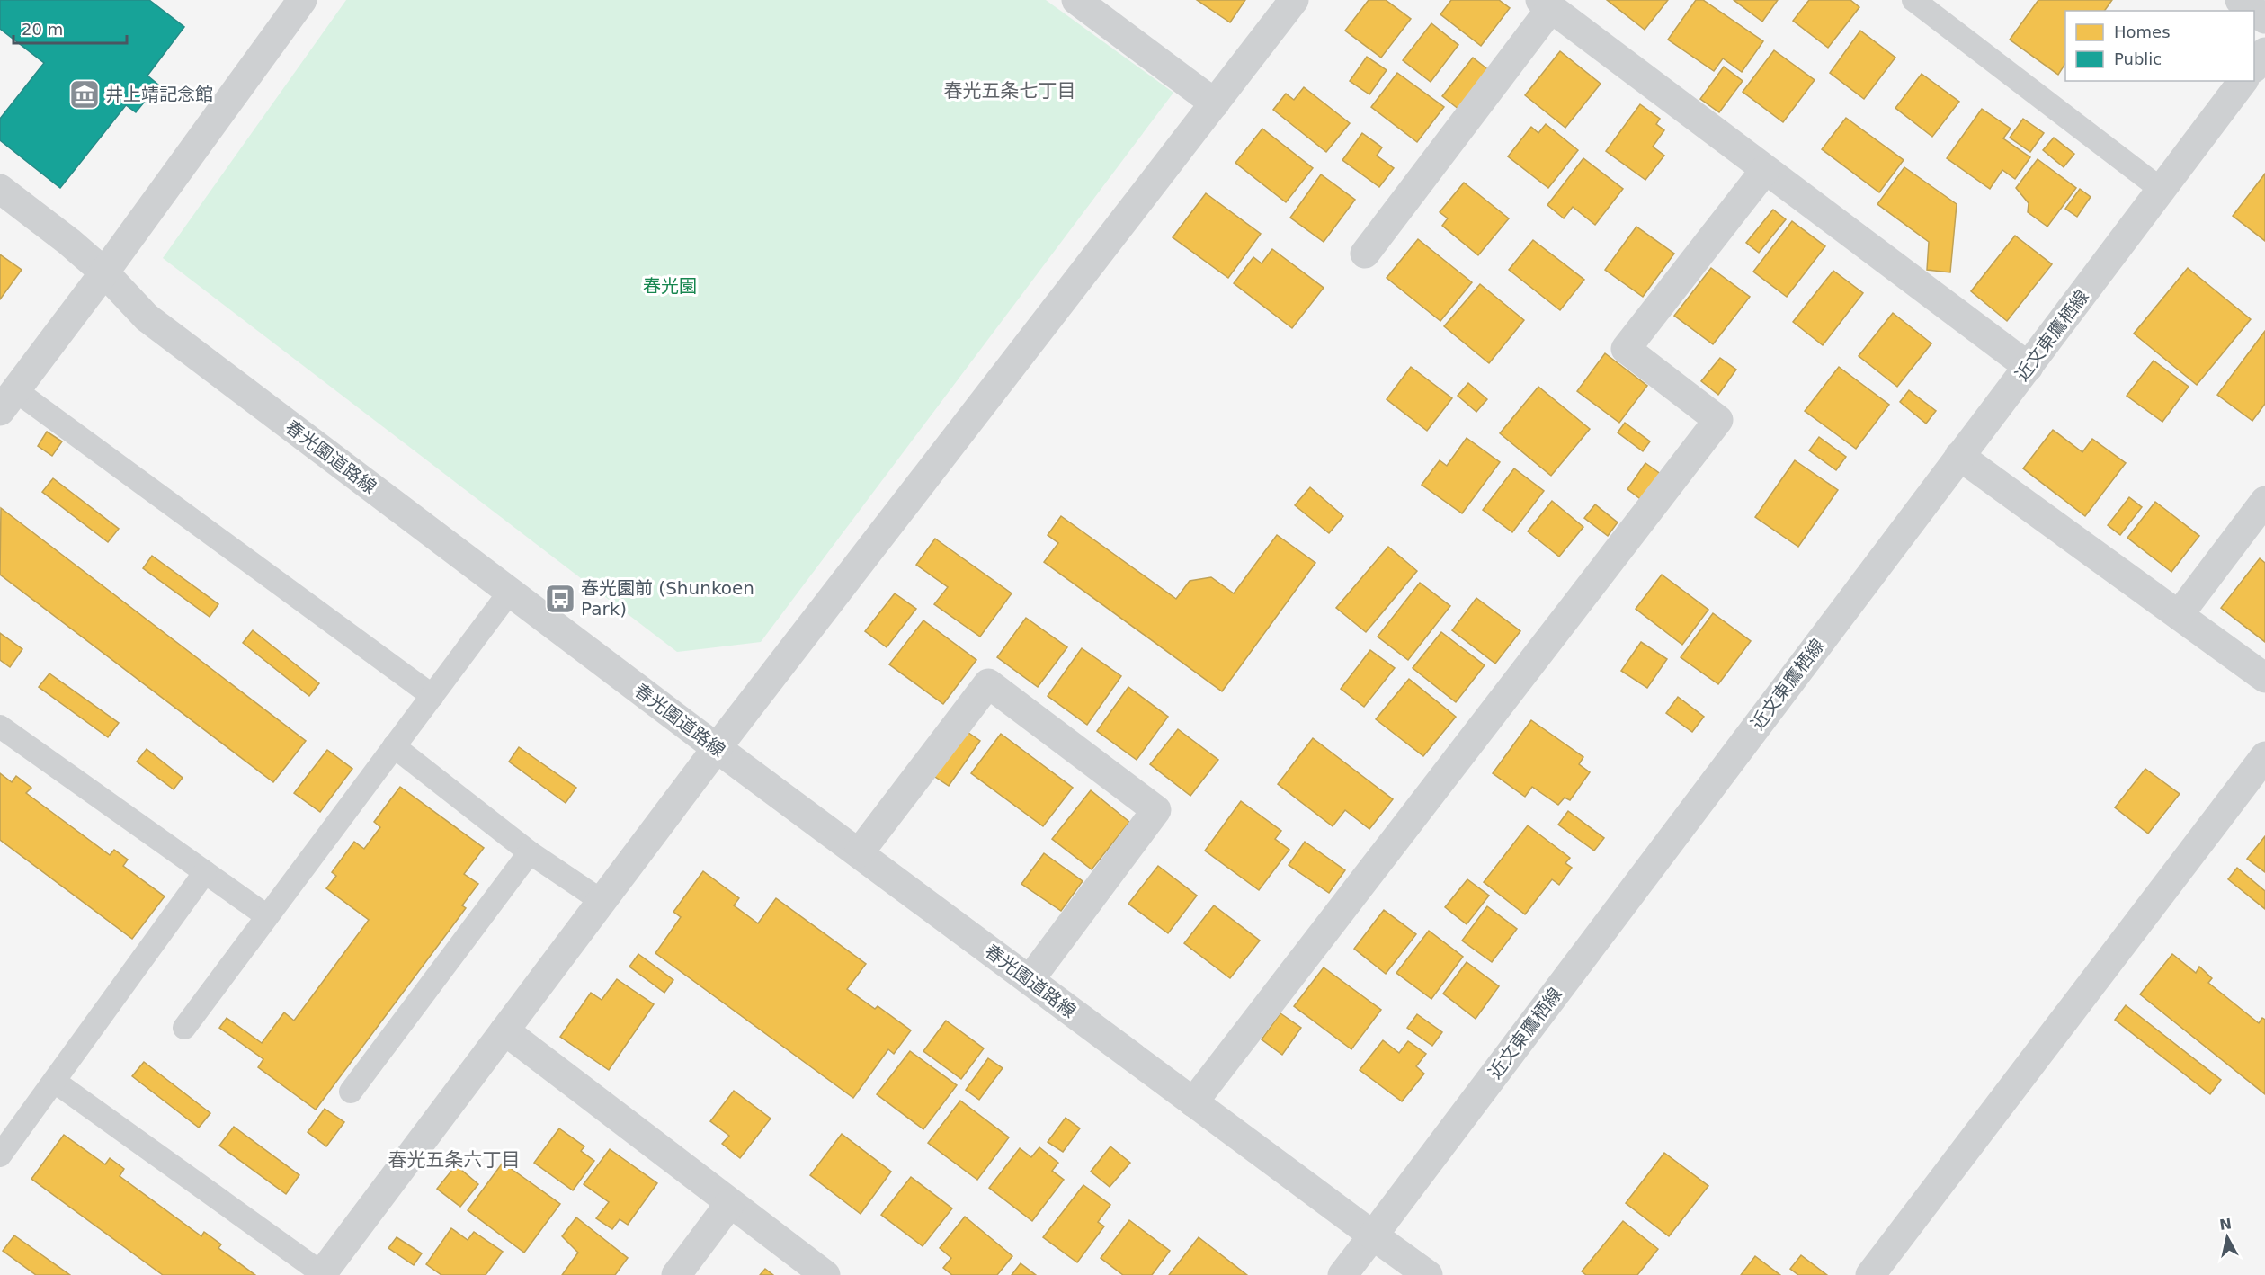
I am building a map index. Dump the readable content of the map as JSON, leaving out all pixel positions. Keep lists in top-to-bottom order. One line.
{"streets":{"street":["近文東鷹栖線","春光園道路線"]},"crossings":[["近文東鷹栖線","春光園道路線"]],"districts":["春光五条七丁目","春光五条六丁目"],"parks":["春光園"],"places":{"museum":["井上靖記念館"],"bus stop":["春光園前 (Shunkoen Park)"]},"legend":["Homes","Public"],"scale_bar":"20 m","north":"top"}
